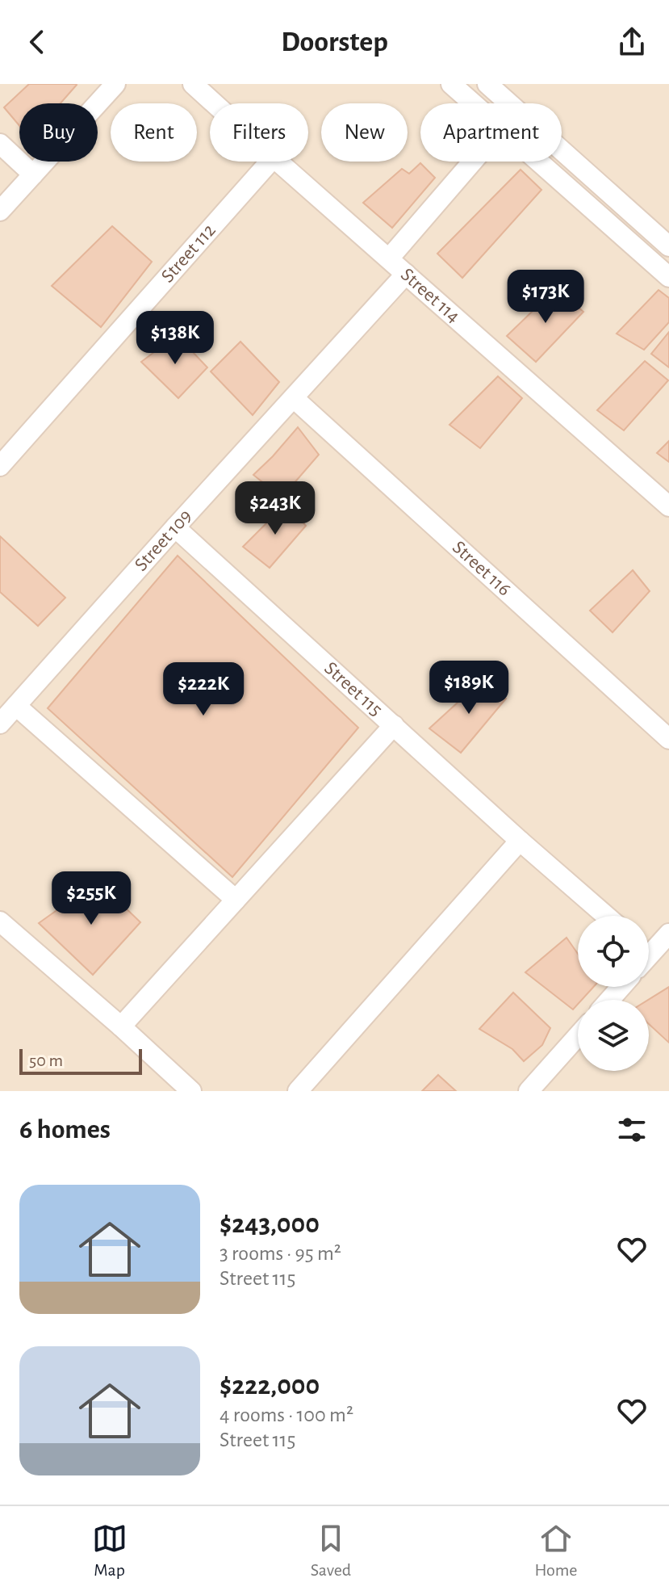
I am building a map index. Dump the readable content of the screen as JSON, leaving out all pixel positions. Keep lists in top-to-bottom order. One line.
{"streets":{"street":["Street 112","Street 114","Street 109","Street 116","Street 115"]},"crossings":[["Street 114","Street 109"],["Street 109","Street 116"],["Street 109","Street 115"]],"scale_bar":"50 m","page":{"header":"Doorstep","chip":["Buy","Rent","Filters","New","Apartment"],"price":["$173K","$138K","$243K","$189K","$222K","$255K"],"scale":"50 m","heading":"6 homes","list":[{"name":"$243,000","note":"3 rooms · 95 m² · Street 115"},{"name":"$222,000","note":"4 rooms · 100 m² · Street 115"}],"tabs":["Map","Saved","Home"]}}
